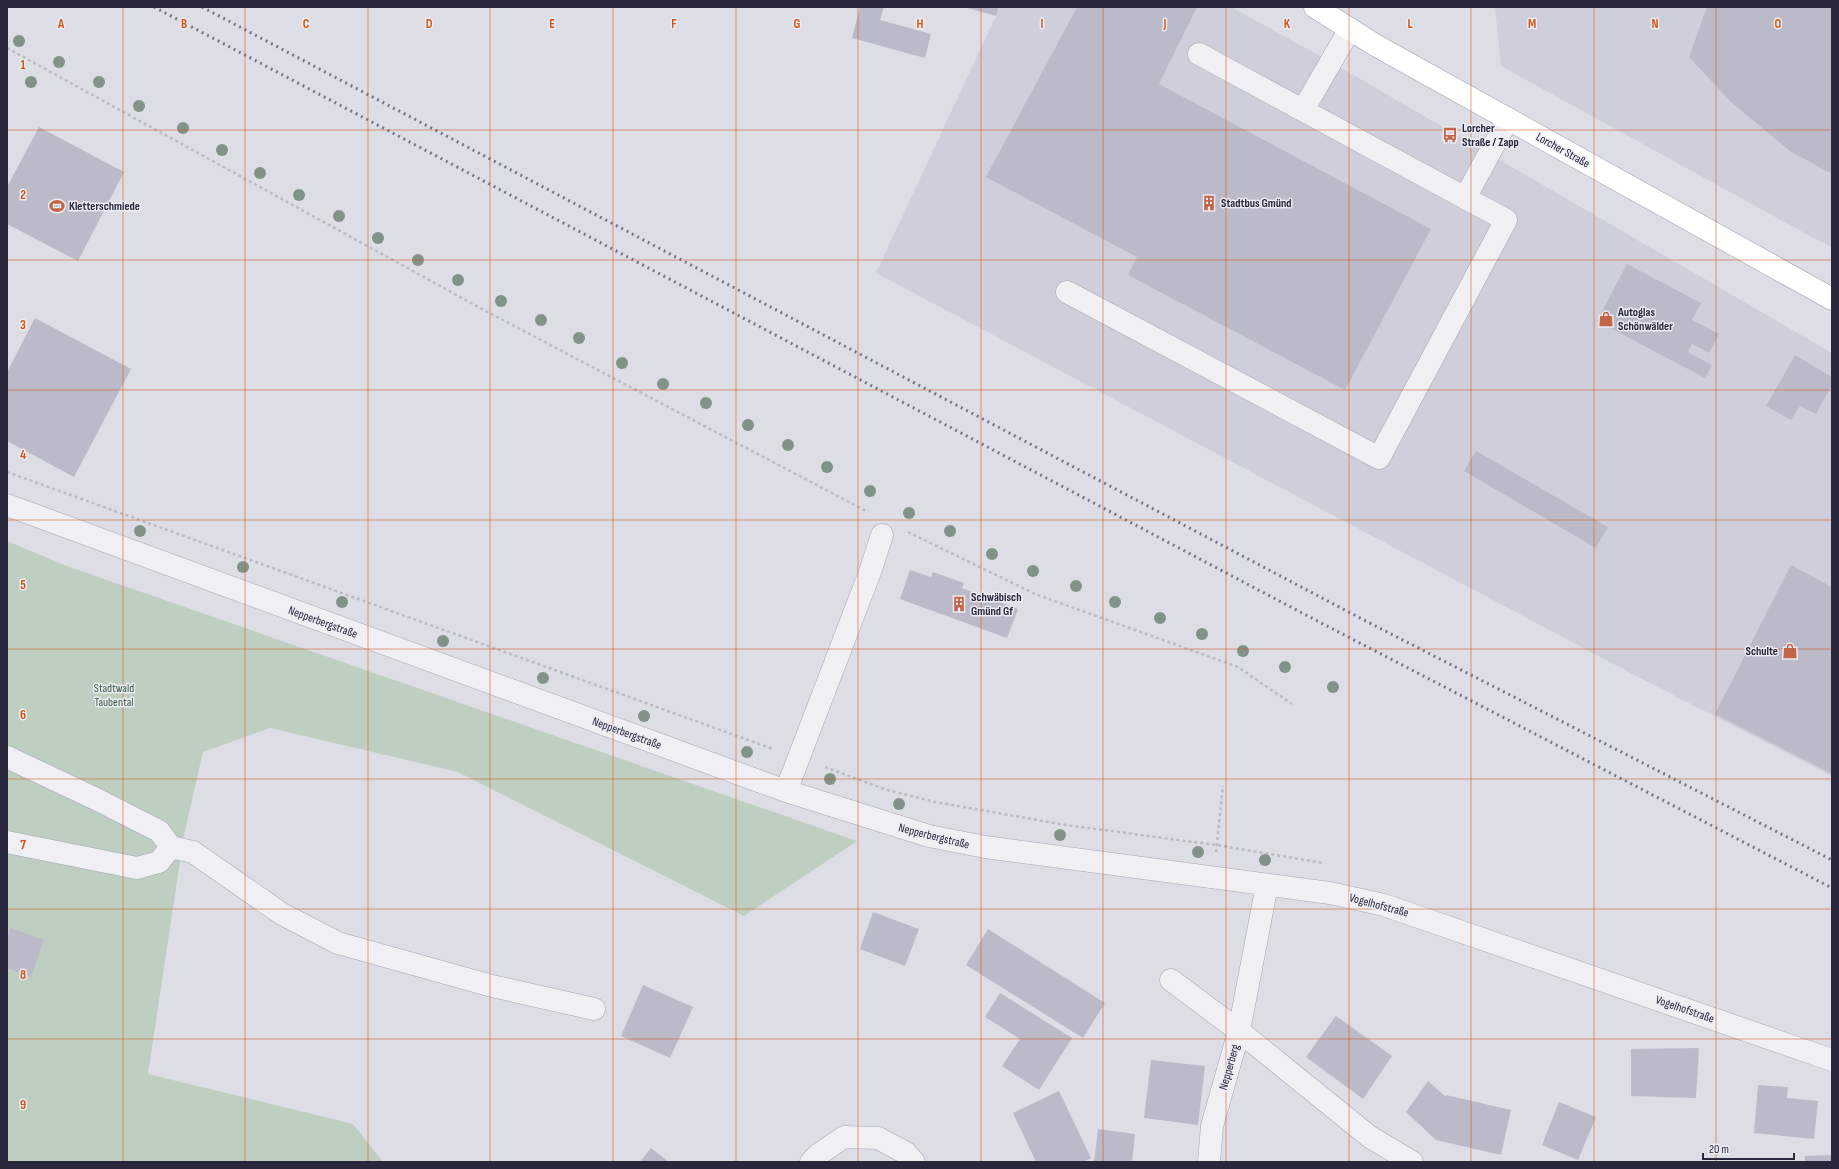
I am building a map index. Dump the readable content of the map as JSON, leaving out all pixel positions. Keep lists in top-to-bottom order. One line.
{"streets":{"main road":["Lorcher Straße"],"street":["Nepperbergstraße","Vogelhofstraße","Nepperberg"]},"crossings":[["Nepperbergstraße","Vogelhofstraße"]],"parks":["Stadtwald Taubental"],"places":{"bus stop":["Lorcher Straße / Zapp"],"building":["Stadtbus Gmünd","Schwäbisch Gmünd Gf"],"sports":["Kletterschmiede"],"shop":["Autoglas Schönwälder","Schulte"]},"scale_bar":"20 m","grid":{"columns":["A","B","C","D","E","F","G","H","I","J","K","L","M","N","O"],"rows":["1","2","3","4","5","6","7","8","9"]}}
